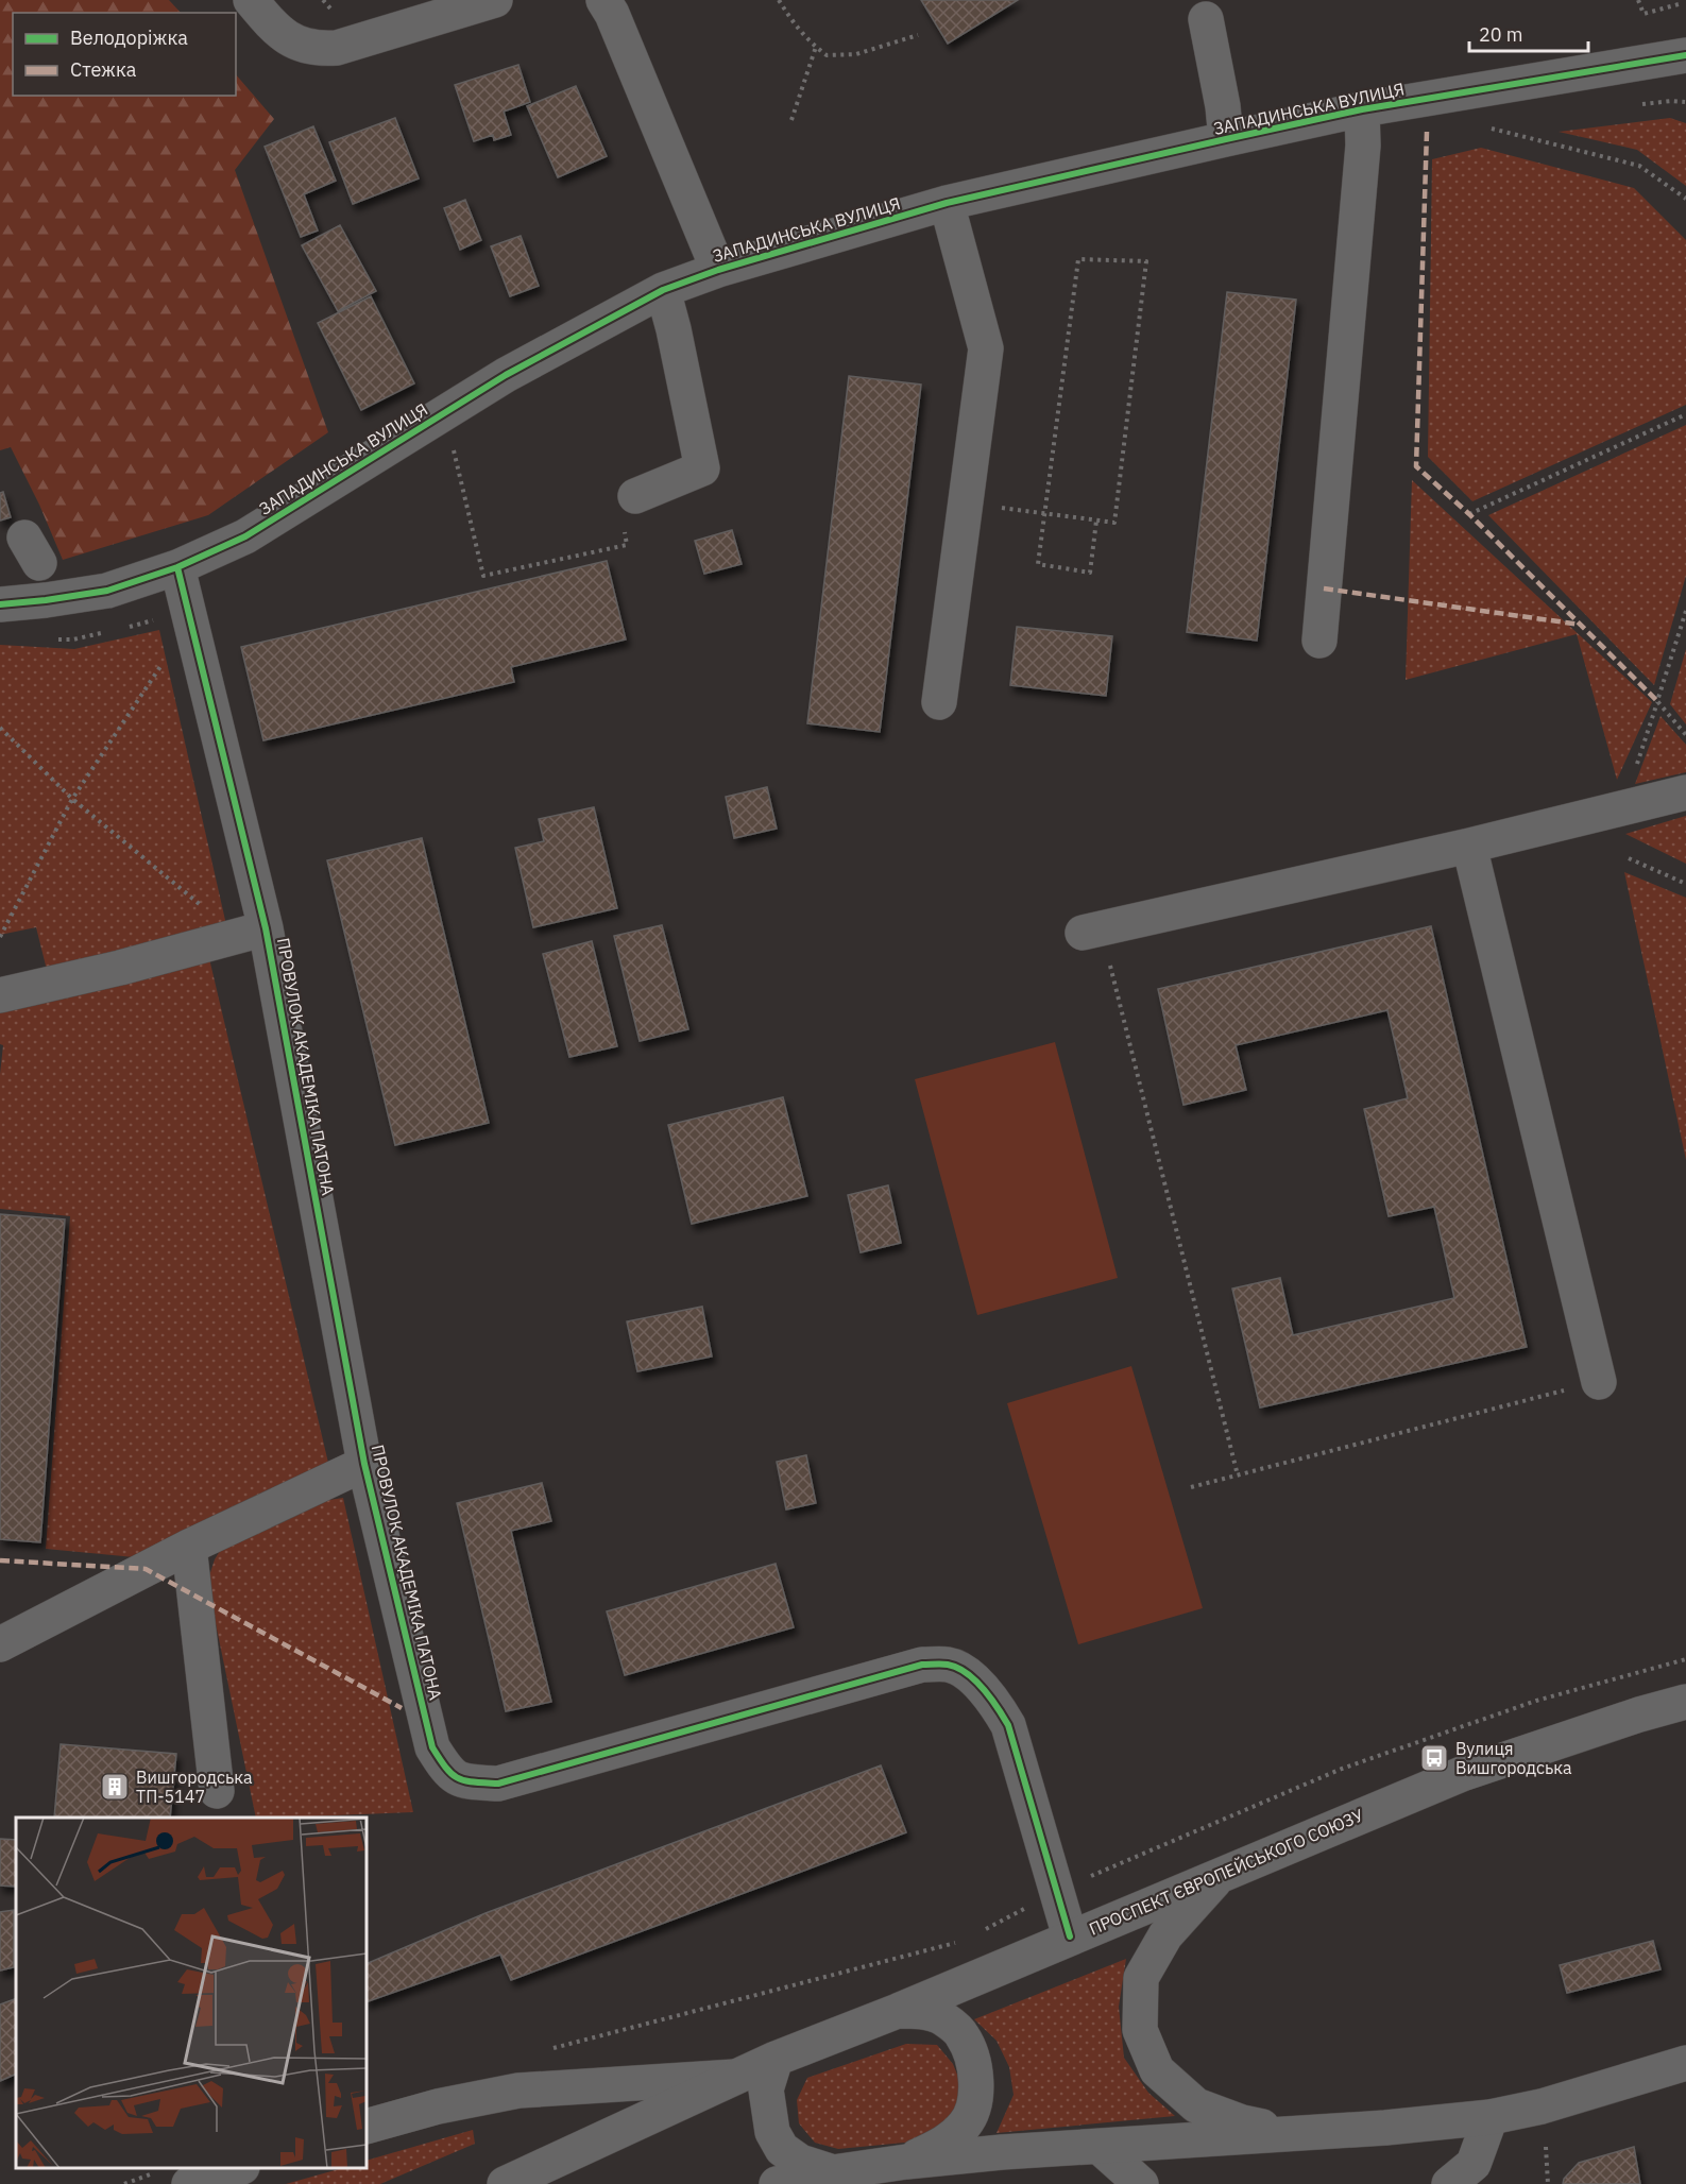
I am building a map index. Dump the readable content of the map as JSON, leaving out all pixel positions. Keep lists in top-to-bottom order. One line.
{"streets":{"street":["ЗАПАДИНСЬКА ВУЛИЦЯ","ПРОВУЛОК АКАДЕМІКА ПАТОНА","ПРОСПЕКТ ЄВРОПЕЙСЬКОГО СОЮЗУ"]},"crossings":[["ЗАПАДИНСЬКА ВУЛИЦЯ","ПРОВУЛОК АКАДЕМІКА ПАТОНА"],["ПРОВУЛОК АКАДЕМІКА ПАТОНА","ПРОСПЕКТ ЄВРОПЕЙСЬКОГО СОЮЗУ"]],"places":{"bus stop":["Вулиця Вишгородська"],"building":["Вишгородська ТП-5147"]},"legend":["Велодоріжка","Стежка"],"scale_bar":"20 m"}
